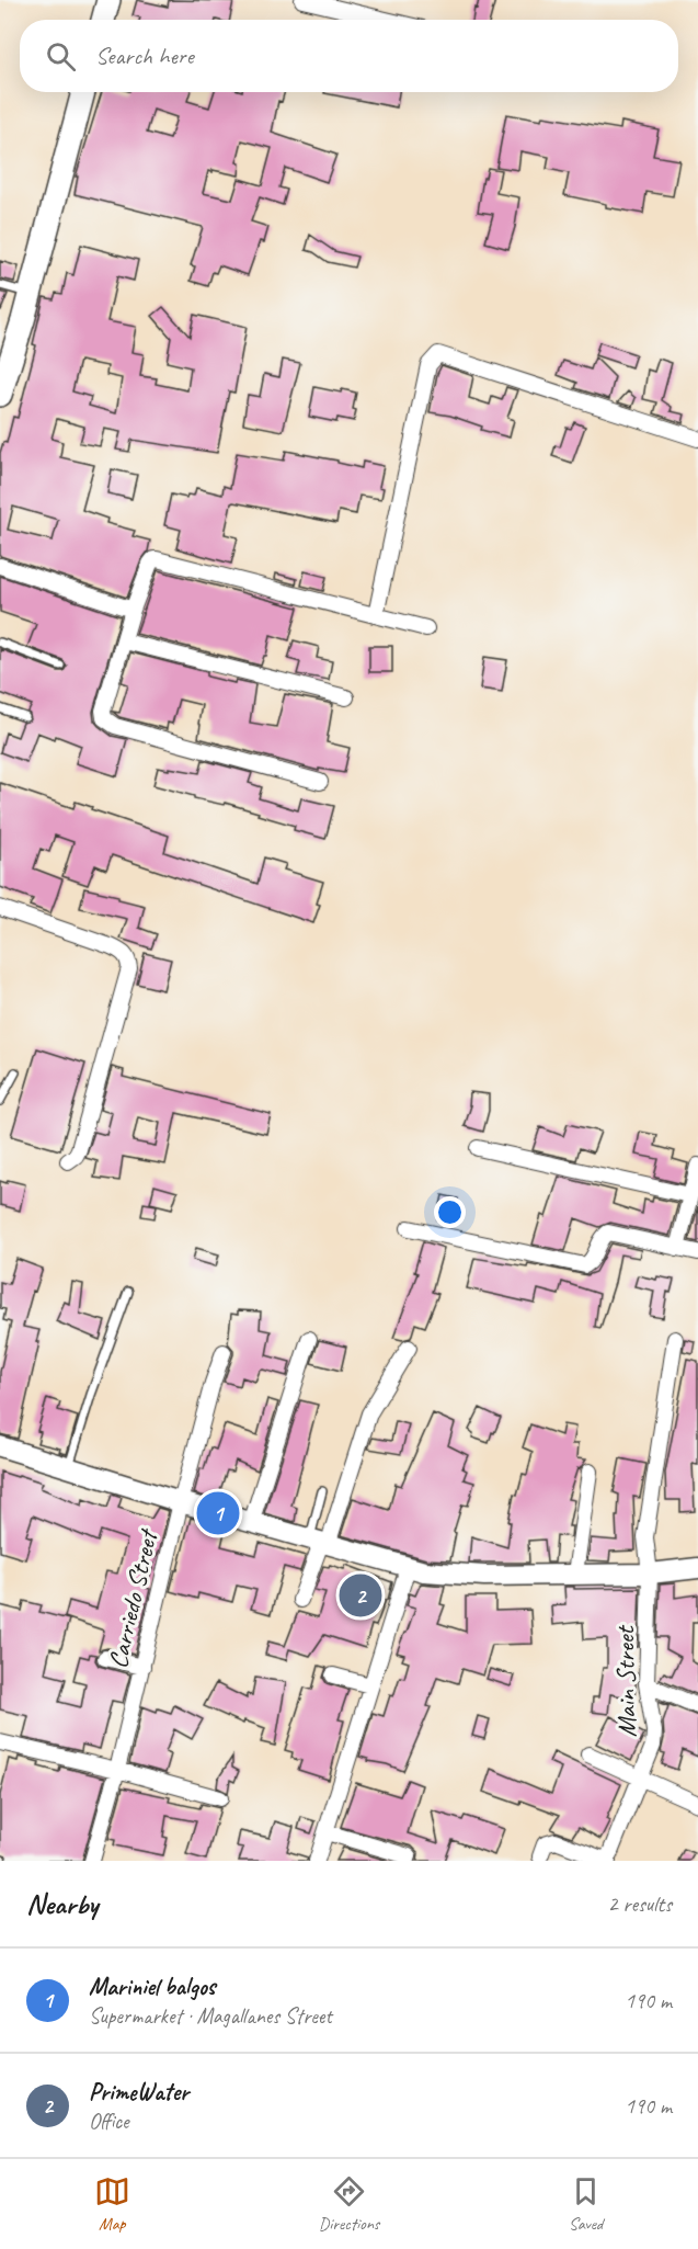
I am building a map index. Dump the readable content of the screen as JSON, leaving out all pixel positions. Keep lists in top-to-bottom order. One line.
{"streets":{"street":["Carriedo Street","Main Street"]},"page":{"search":"Search here","pins":["1","2"],"heading":["Nearby","2 results"],"list":[{"mark":"1","name":"Mariniel balgos","note":"Supermarket · Magallanes Street","value":"190 m"},{"mark":"2","name":"PrimeWater","note":"Office","value":"190 m"}],"nav":["Map","Directions","Saved"]}}
